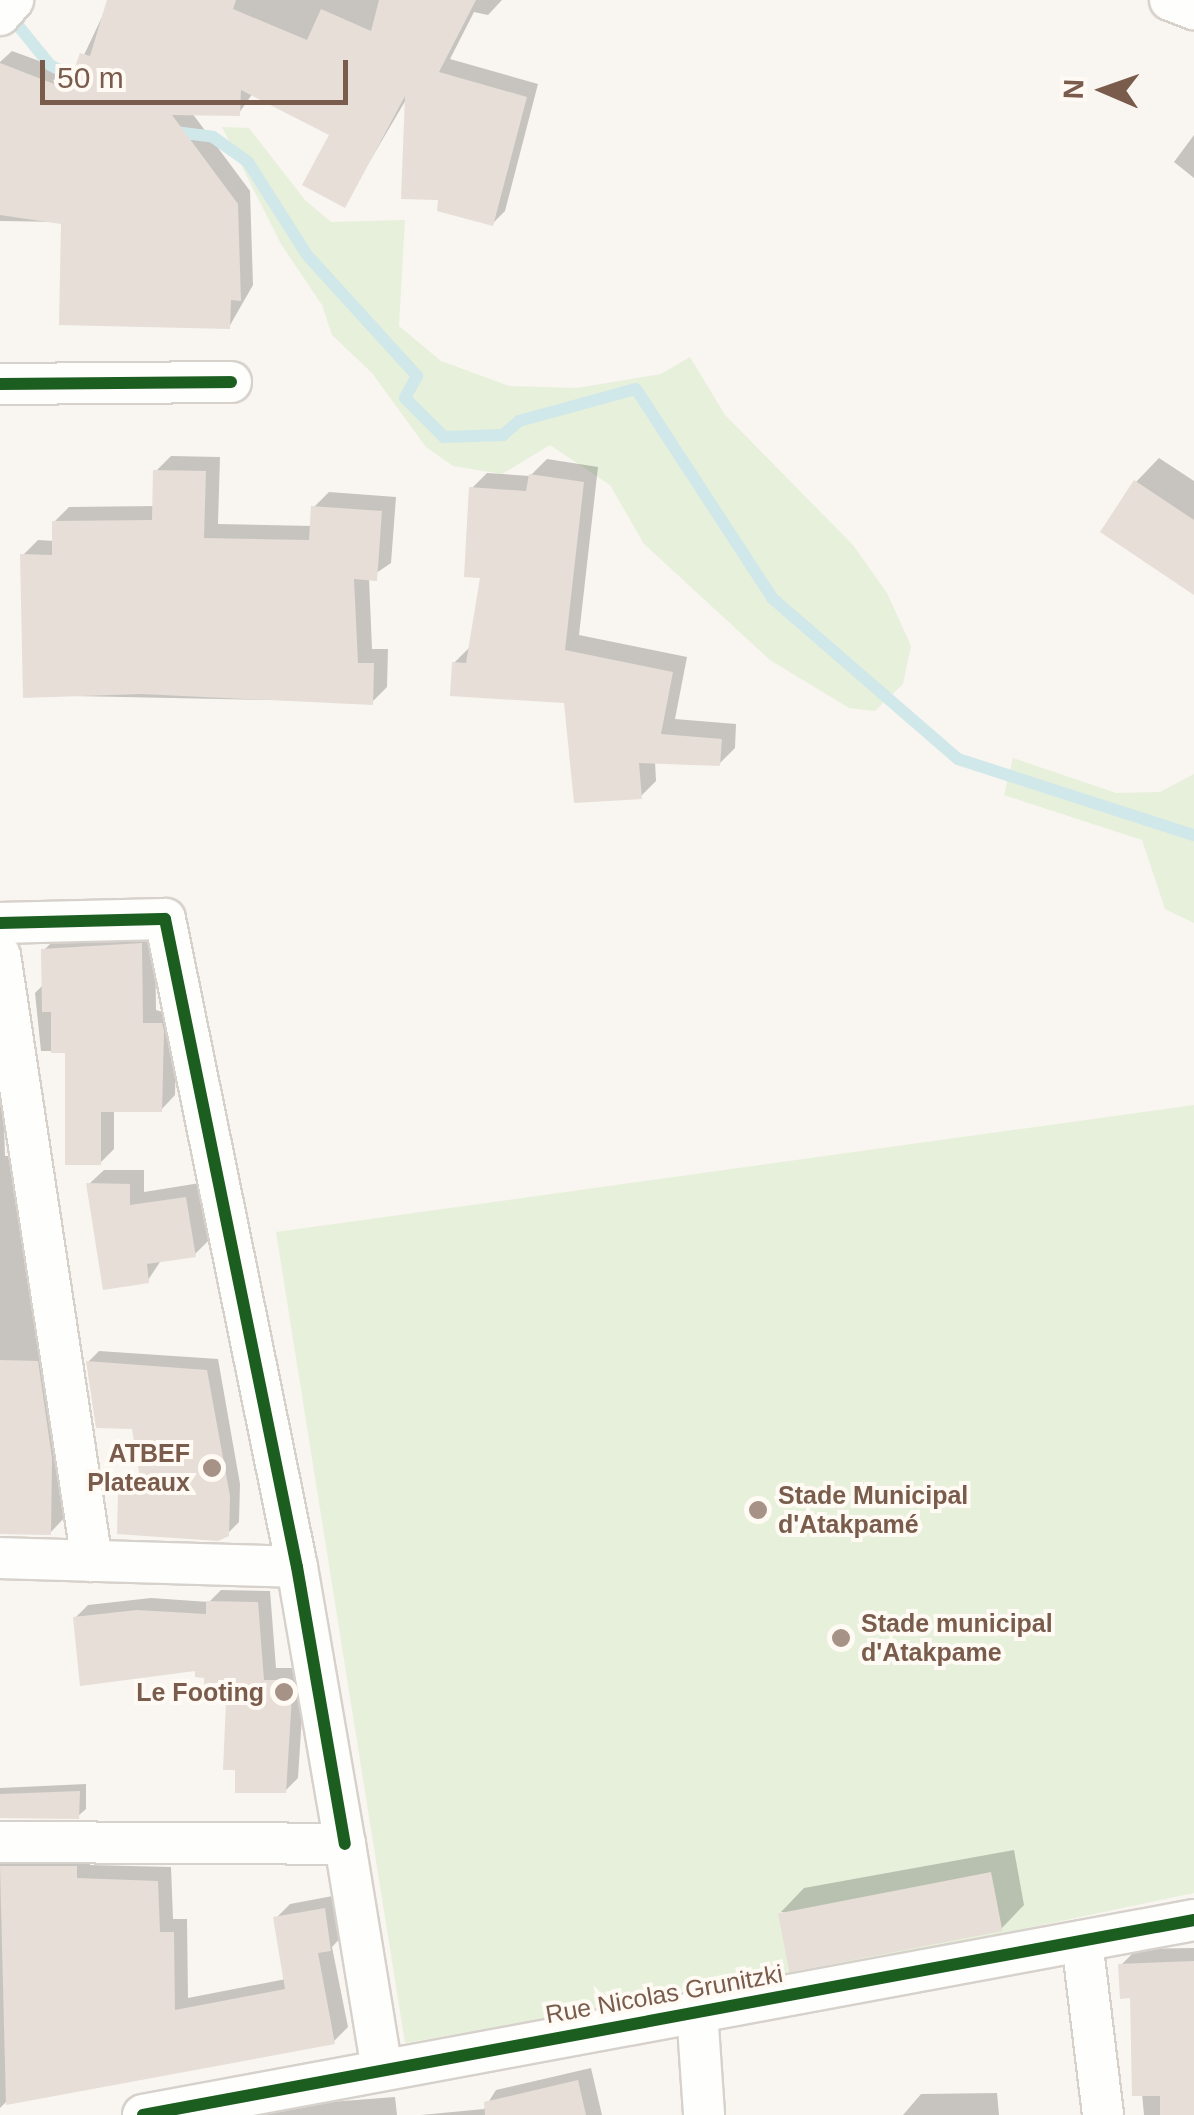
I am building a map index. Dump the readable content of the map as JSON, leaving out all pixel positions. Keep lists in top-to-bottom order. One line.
{"streets":{"street":["Rue Nicolas Grunitzki"]},"places":["ATBEF Plateaux","Stade Municipal d'Atakpamé","Stade municipal d'Atakpame","Le Footing"],"scale_bar":"50 m","north":"left"}
